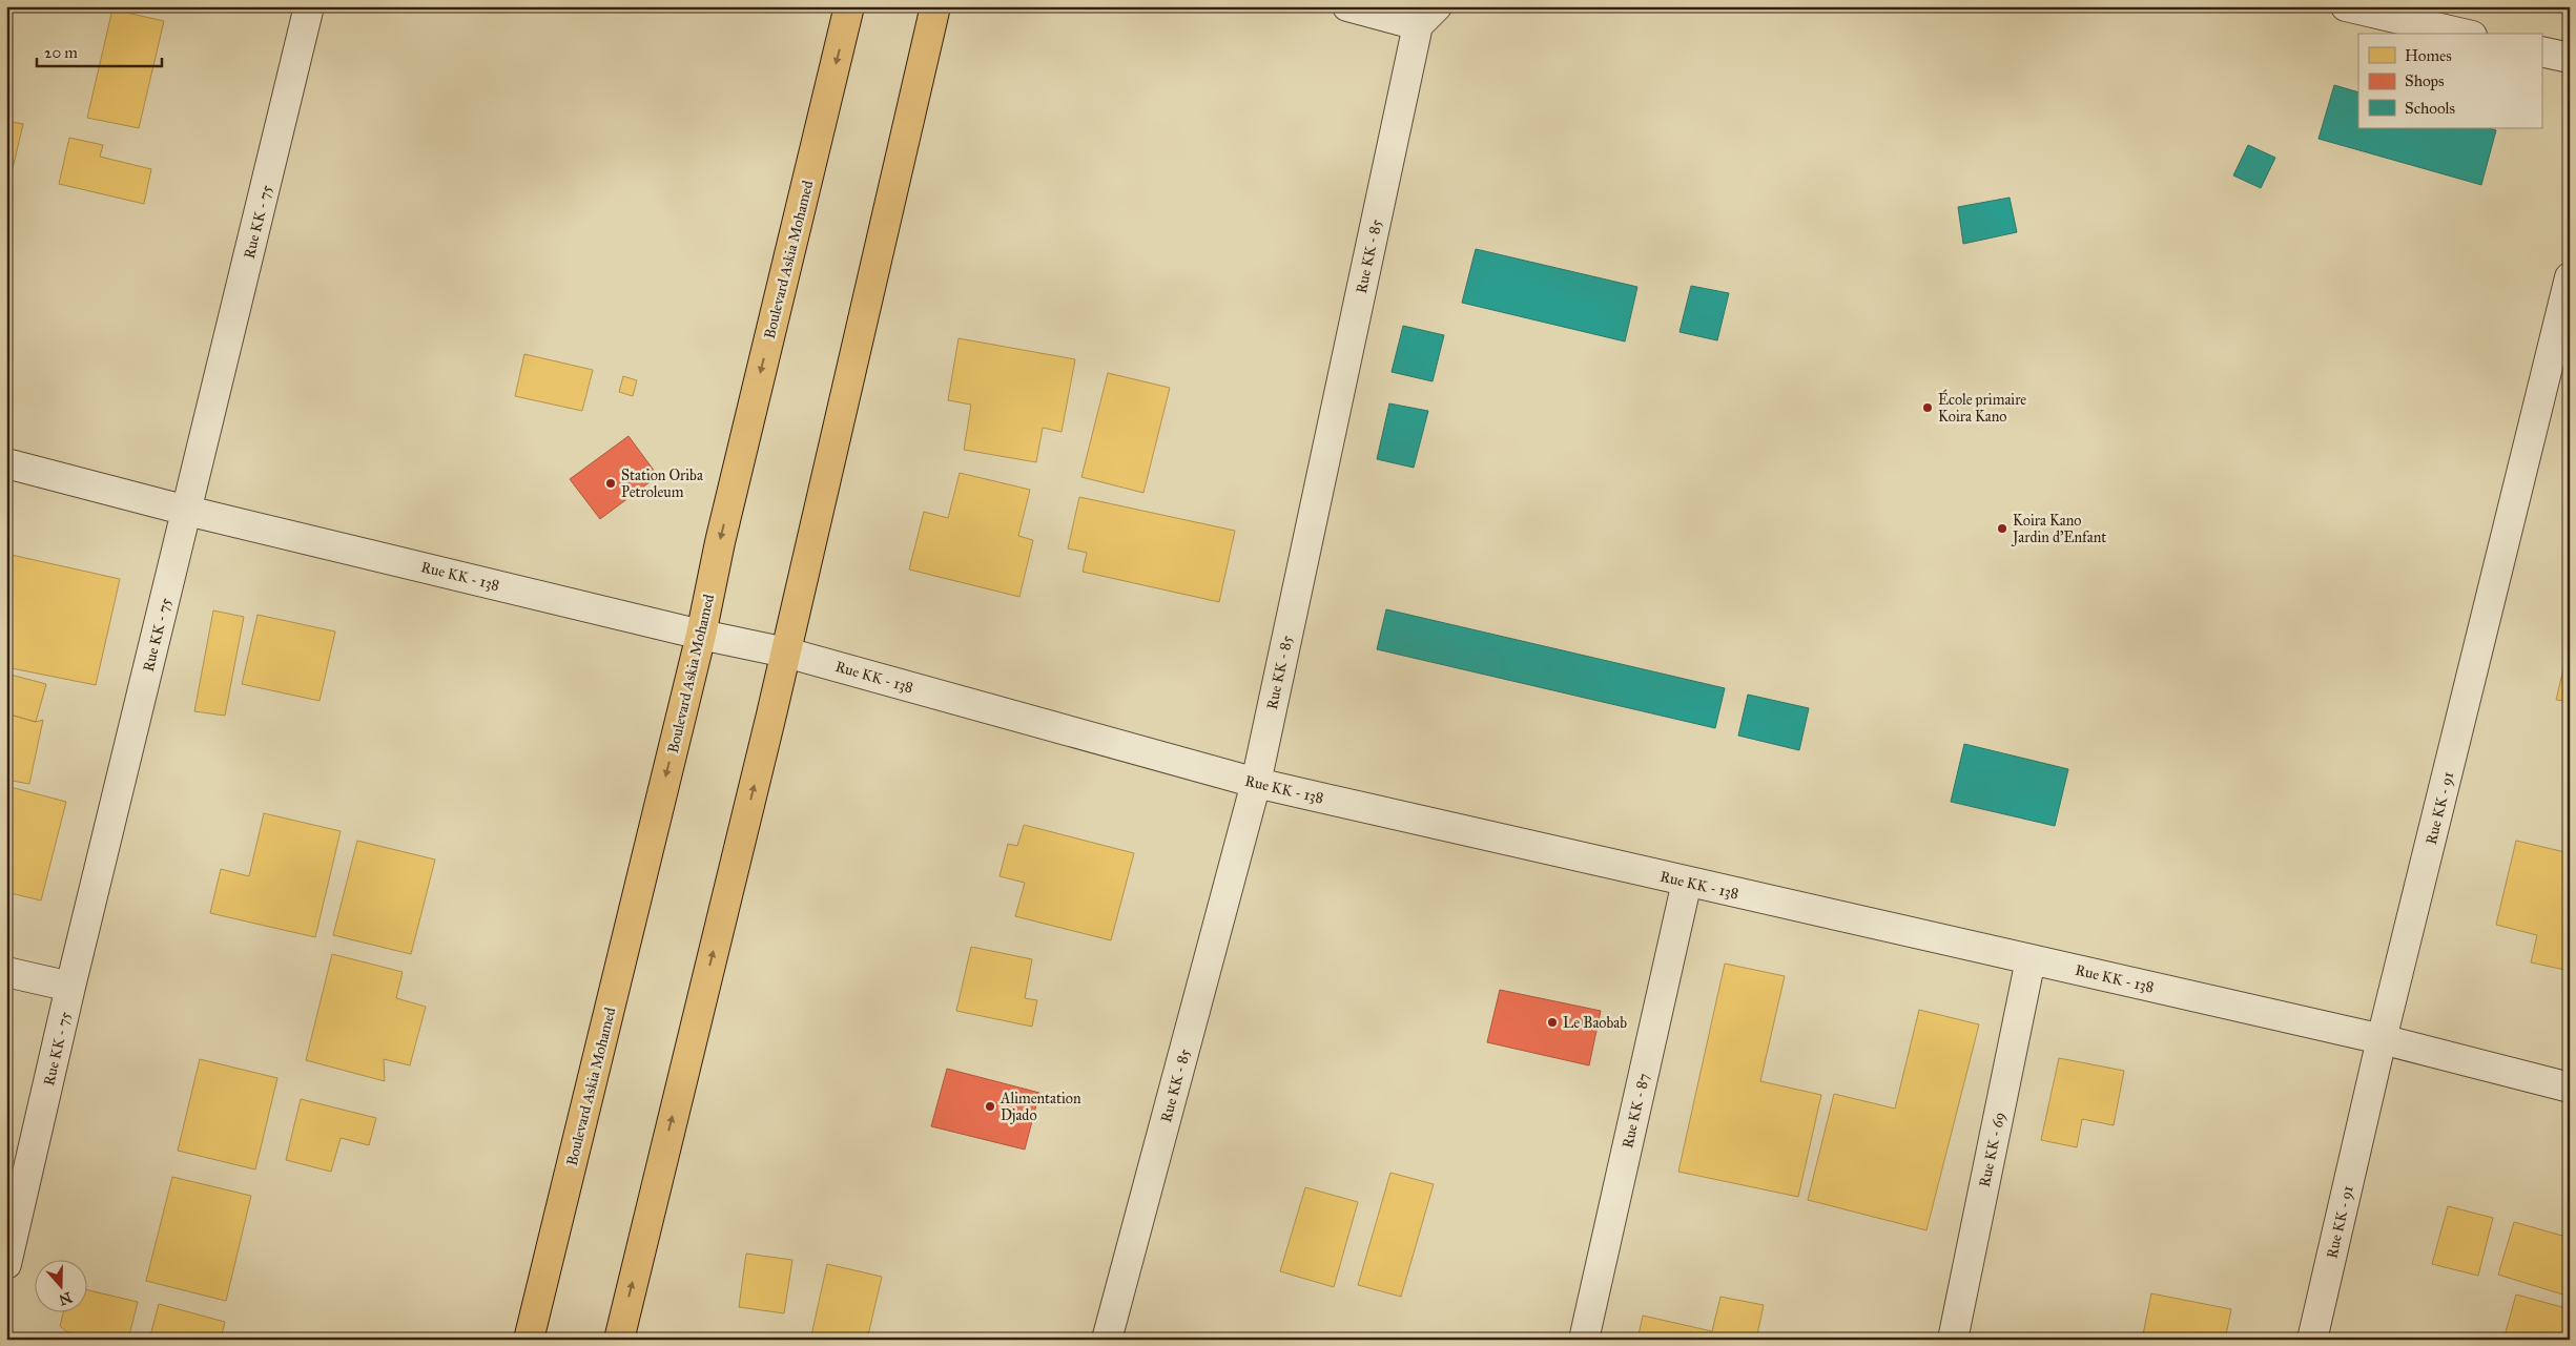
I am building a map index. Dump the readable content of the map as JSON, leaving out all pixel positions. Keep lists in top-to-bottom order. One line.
{"streets":{"main road":["Boulevard Askia Mohamed"],"street":["Rue KK - 75","Rue KK - 85","Rue KK - 138","Rue KK - 91","Rue KK - 87","Rue KK - 69"]},"crossings":[["Rue KK - 75","Rue KK - 138"],["Rue KK - 85","Rue KK - 138"],["Boulevard Askia Mohamed","Rue KK - 138"],["Rue KK - 138","Rue KK - 91"],["Rue KK - 138","Rue KK - 87"],["Rue KK - 138","Rue KK - 69"]],"places":["École primaire Koira Kano","Station Oriba Petroleum","Koira Kano Jardin d'Enfant","Le Baobab","Alimentation Djado"],"legend":["Homes","Shops","Schools"],"scale_bar":"20 m","north":"bottom"}
